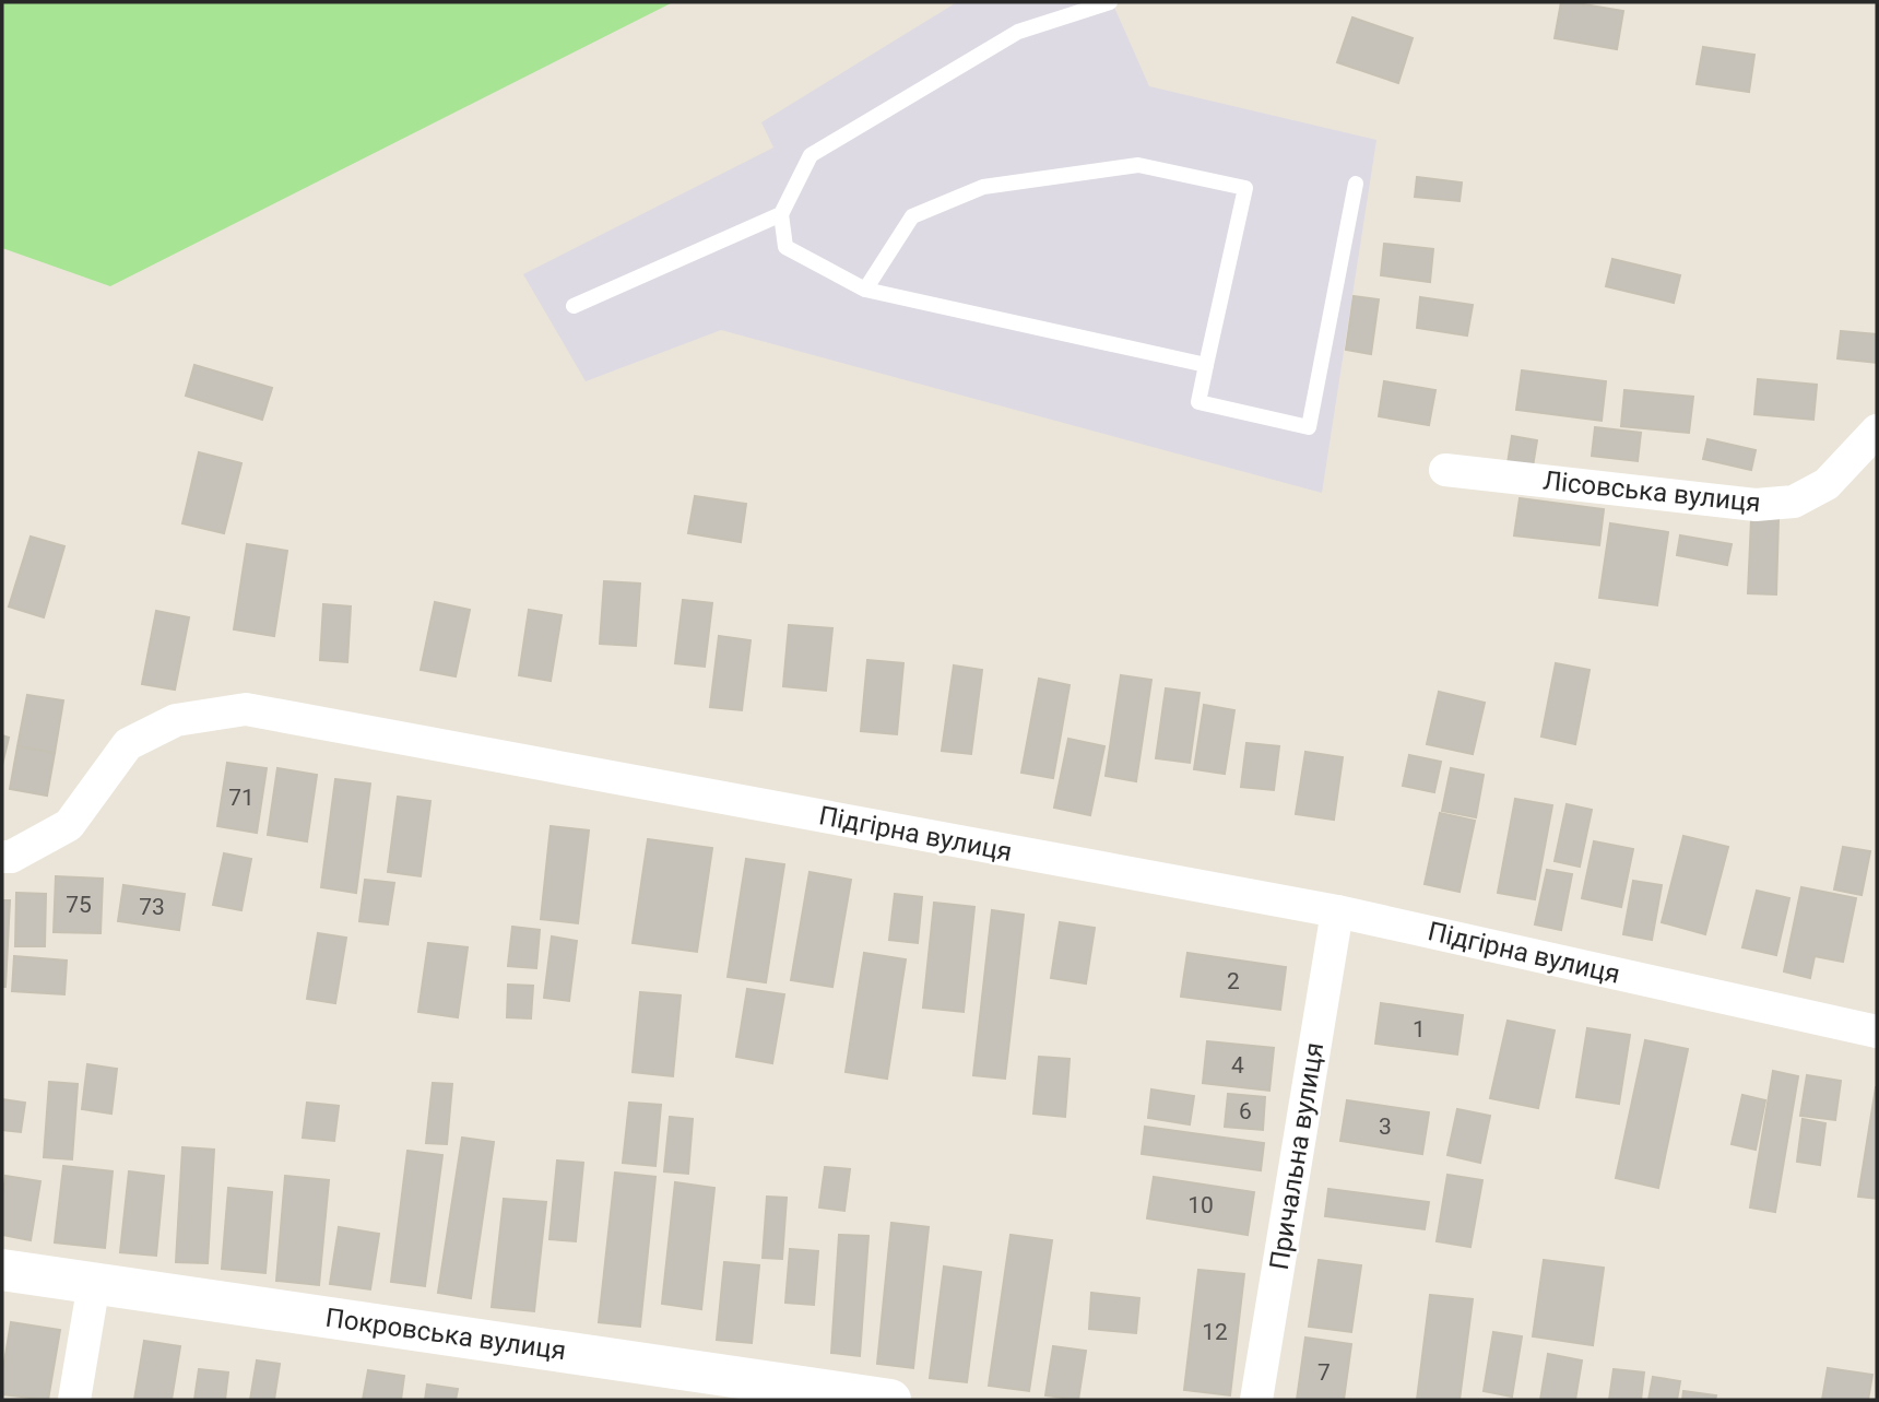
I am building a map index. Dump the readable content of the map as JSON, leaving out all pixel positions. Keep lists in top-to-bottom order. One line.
{"streets":{"street":["Лісовська вулиця","Підгірна вулиця","Причальна вулиця","Покровська вулиця"]},"crossings":[["Підгірна вулиця","Причальна вулиця"]],"house_numbers":["71","75","73","2","1","4","6","3","10","12","7"]}
